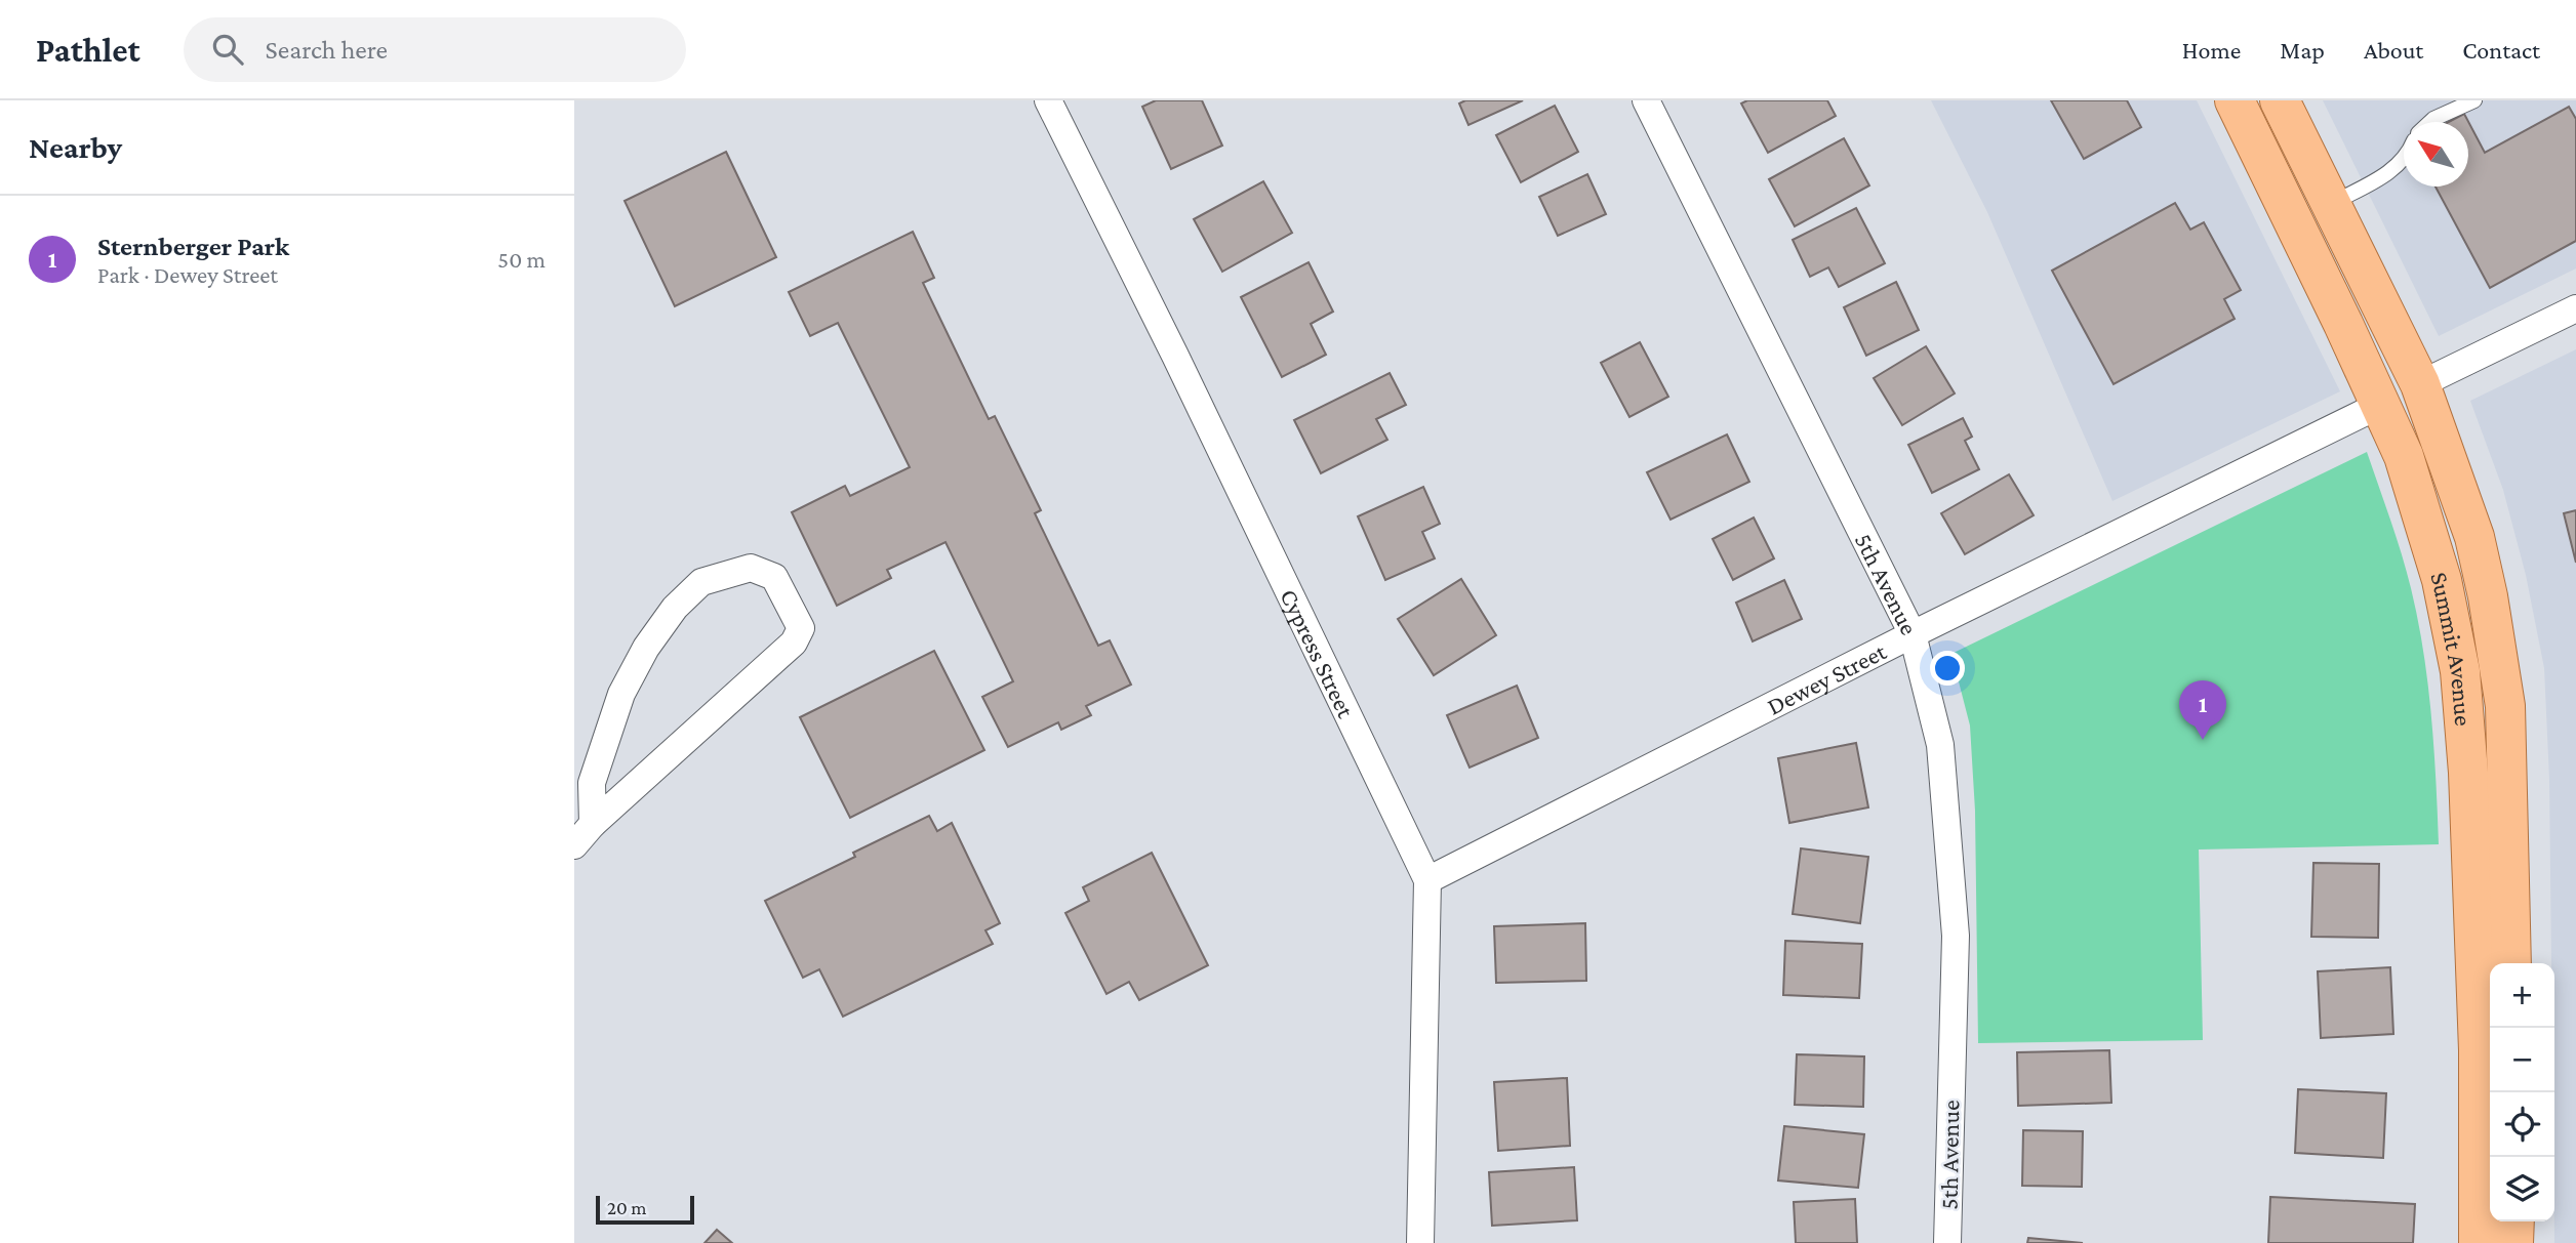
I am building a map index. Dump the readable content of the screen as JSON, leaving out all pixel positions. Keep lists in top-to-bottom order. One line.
{"streets":{"main road":["Summit Avenue"],"street":["5th Avenue","Cypress Street","Dewey Street"]},"crossings":[["5th Avenue","Dewey Street"],["Summit Avenue","Dewey Street"],["Cypress Street","Dewey Street"]],"scale_bar":"20 m","north":"top left","page":{"header":"Pathlet","search":"Search here","nav":["Home","Map","About","Contact"],"heading":"Nearby","list":[{"mark":"1","name":"Sternberger Park","note":"Park · Dewey Street","value":"50 m"}],"pins":"1","map_buttons":["+","−"],"scale":"20 m"}}
